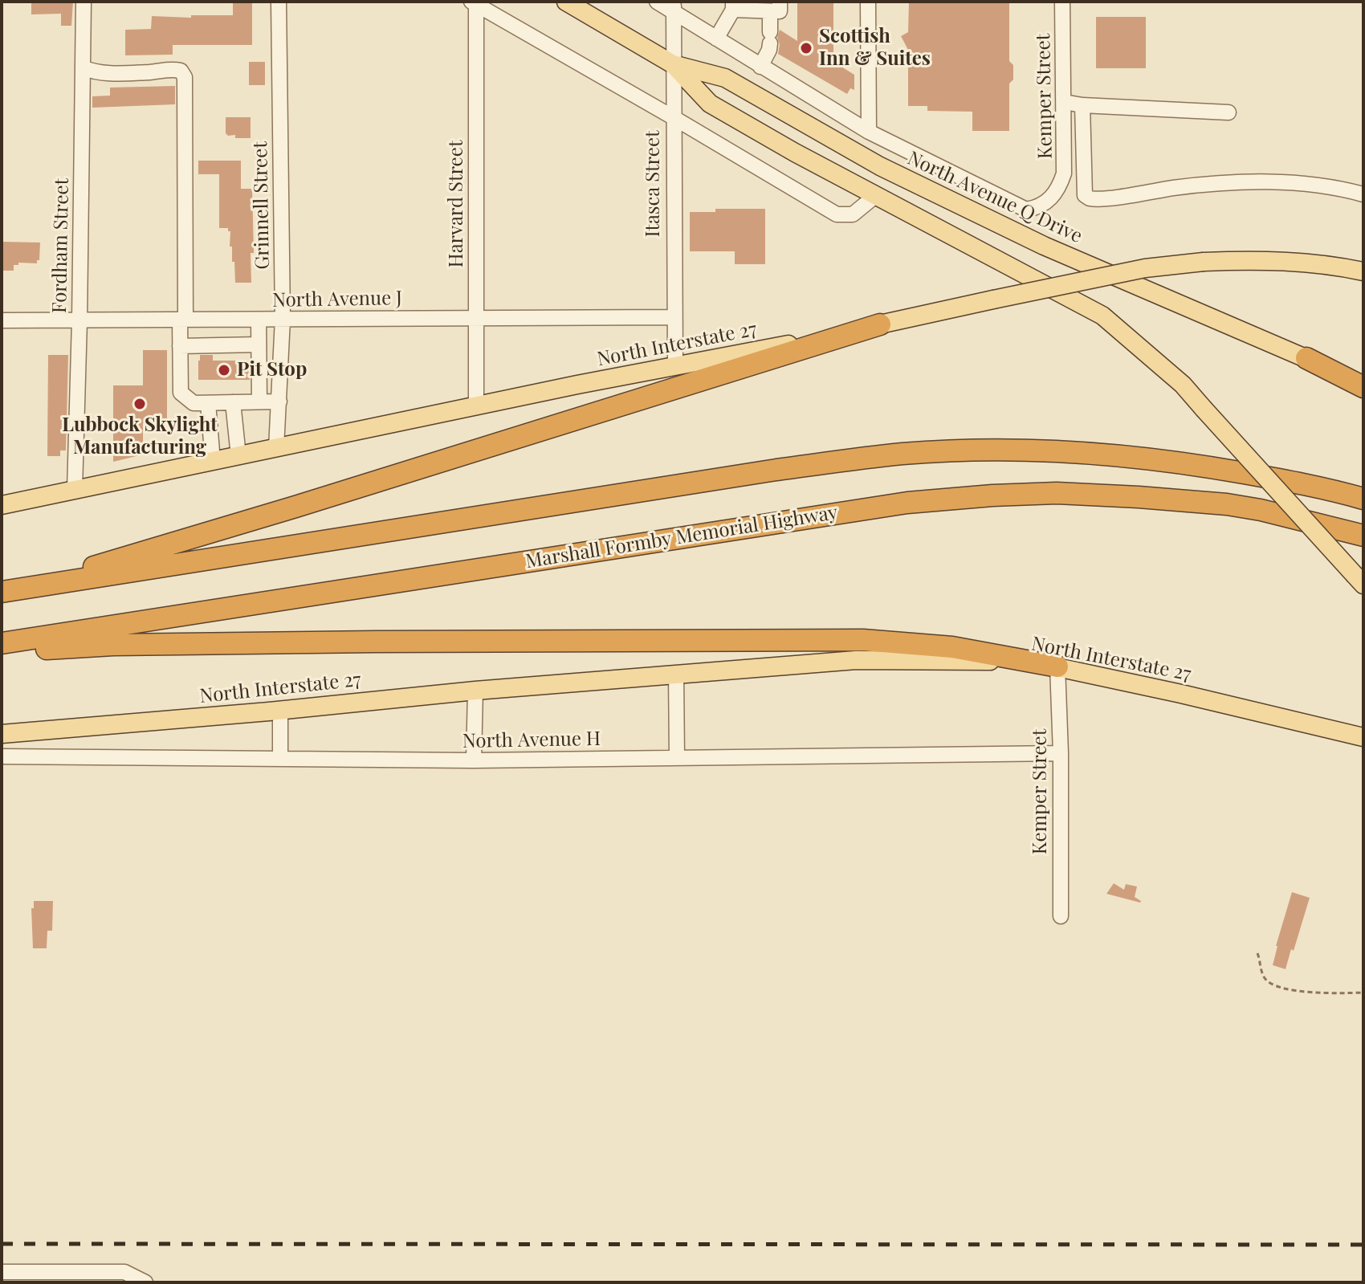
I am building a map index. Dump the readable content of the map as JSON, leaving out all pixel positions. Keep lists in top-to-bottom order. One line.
{"streets":{"highway":["Marshall Formby Memorial Highway"],"main road":["North Avenue Q Drive","North Interstate 27"],"street":["Kemper Street","Itasca Street","Harvard Street","Grinnell Street","Fordham Street","North Avenue J","North Avenue H"]},"crossings":[["Kemper Street","North Avenue Q Drive"],["Kemper Street","North Interstate 27"],["Kemper Street","North Avenue H"],["Itasca Street","North Avenue Q Drive"],["Itasca Street","North Avenue J"],["Itasca Street","North Interstate 27"],["Harvard Street","North Avenue J"],["Harvard Street","North Interstate 27"],["Grinnell Street","North Avenue J"],["Grinnell Street","North Interstate 27"],["Fordham Street","North Avenue J"],["Fordham Street","North Interstate 27"]],"places":["Scottish Inn & Suites","Pit Stop","Lubbock Skylight Manufacturing"]}
